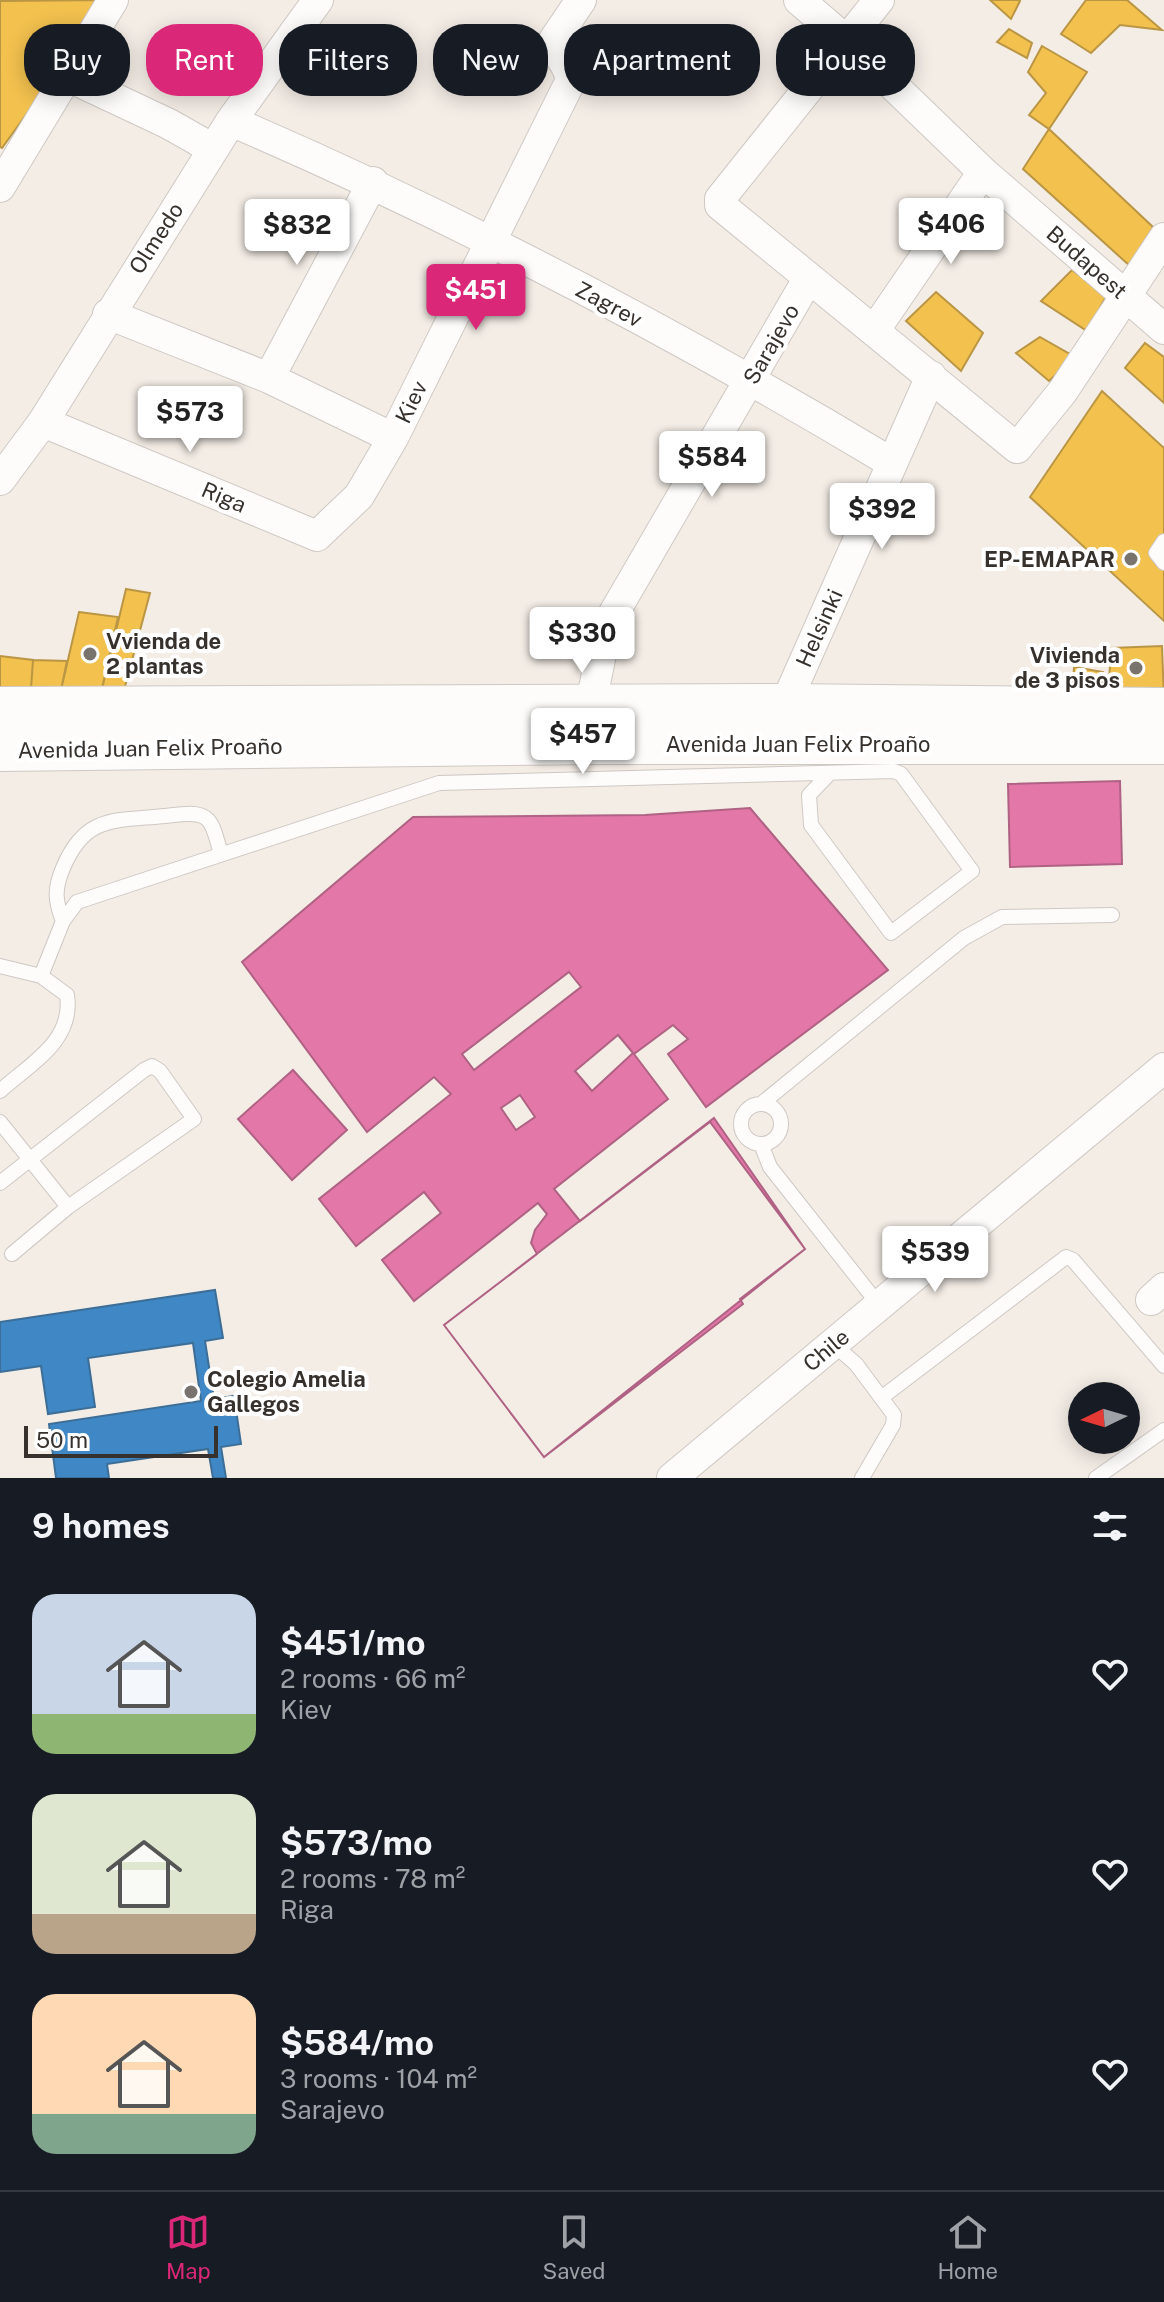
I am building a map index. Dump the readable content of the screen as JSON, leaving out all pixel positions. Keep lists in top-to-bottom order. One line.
{"streets":{"street":["Olmedo","Budapest","Zagrev","Sarajevo","Kiev","Riga","Helsinki","Avenida Juan Felix Proaño","Chile"]},"crossings":[["Olmedo","Zagrev"],["Olmedo","Riga"],["Zagrev","Sarajevo"],["Zagrev","Kiev"],["Zagrev","Helsinki"],["Sarajevo","Avenida Juan Felix Proaño"],["Kiev","Riga"],["Helsinki","Avenida Juan Felix Proaño"]],"places":["EP-EMAPAR","Vvienda de 2 plantas","Vivienda de 3 pisos","Colegio Amelia Gallegos"],"scale_bar":"50 m","north":"left","page":{"chip":["Buy","Rent","Filters","New","Apartment","House"],"price":["$406","$832","$451","$573","$584","$392","$330","$457","$539"],"scale":"50 m","heading":"9 homes","list":[{"name":"$451/mo","note":"2 rooms · 66 m² · Kiev"},{"name":"$573/mo","note":"2 rooms · 78 m² · Riga"},{"name":"$584/mo","note":"3 rooms · 104 m² · Sarajevo"}],"tabs":["Map","Saved","Home"]}}
